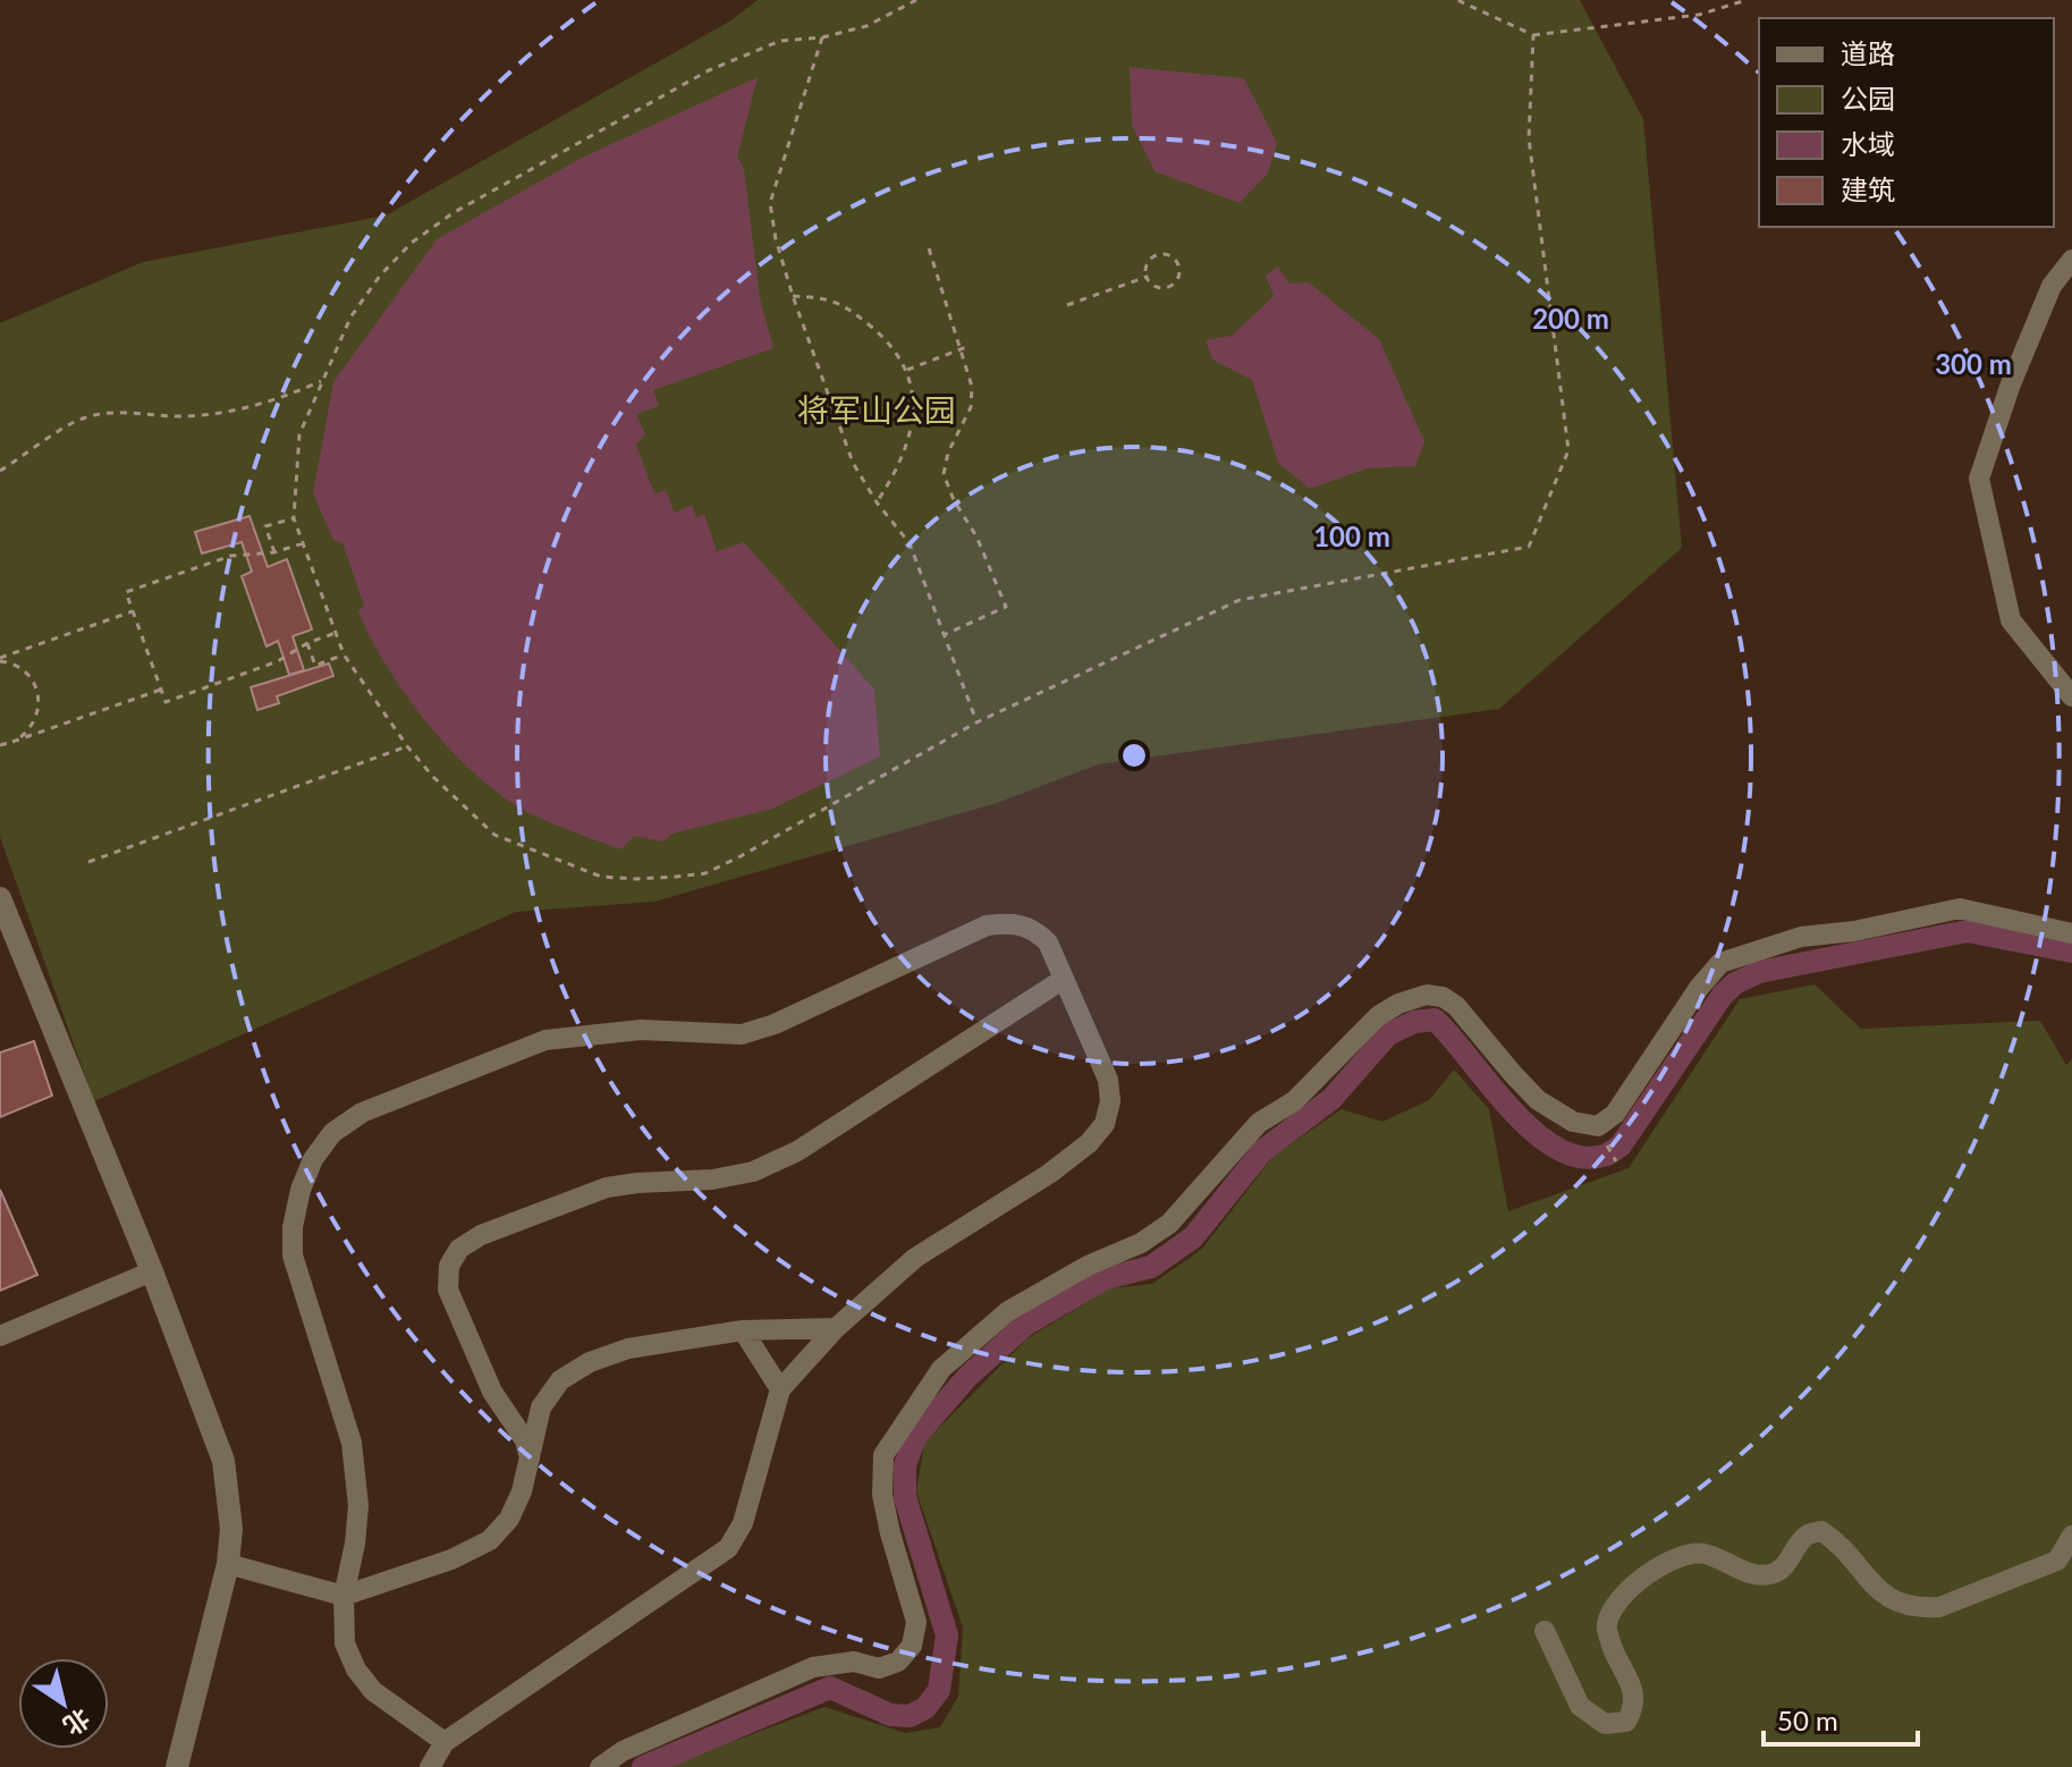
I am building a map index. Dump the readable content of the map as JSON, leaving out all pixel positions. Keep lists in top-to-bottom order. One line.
{"parks":["将军山公园"],"legend":["道路","公园","水域","建筑"],"scale_bar":"50 m","north":"bottom right","rings":["200 m","300 m","100 m"]}
